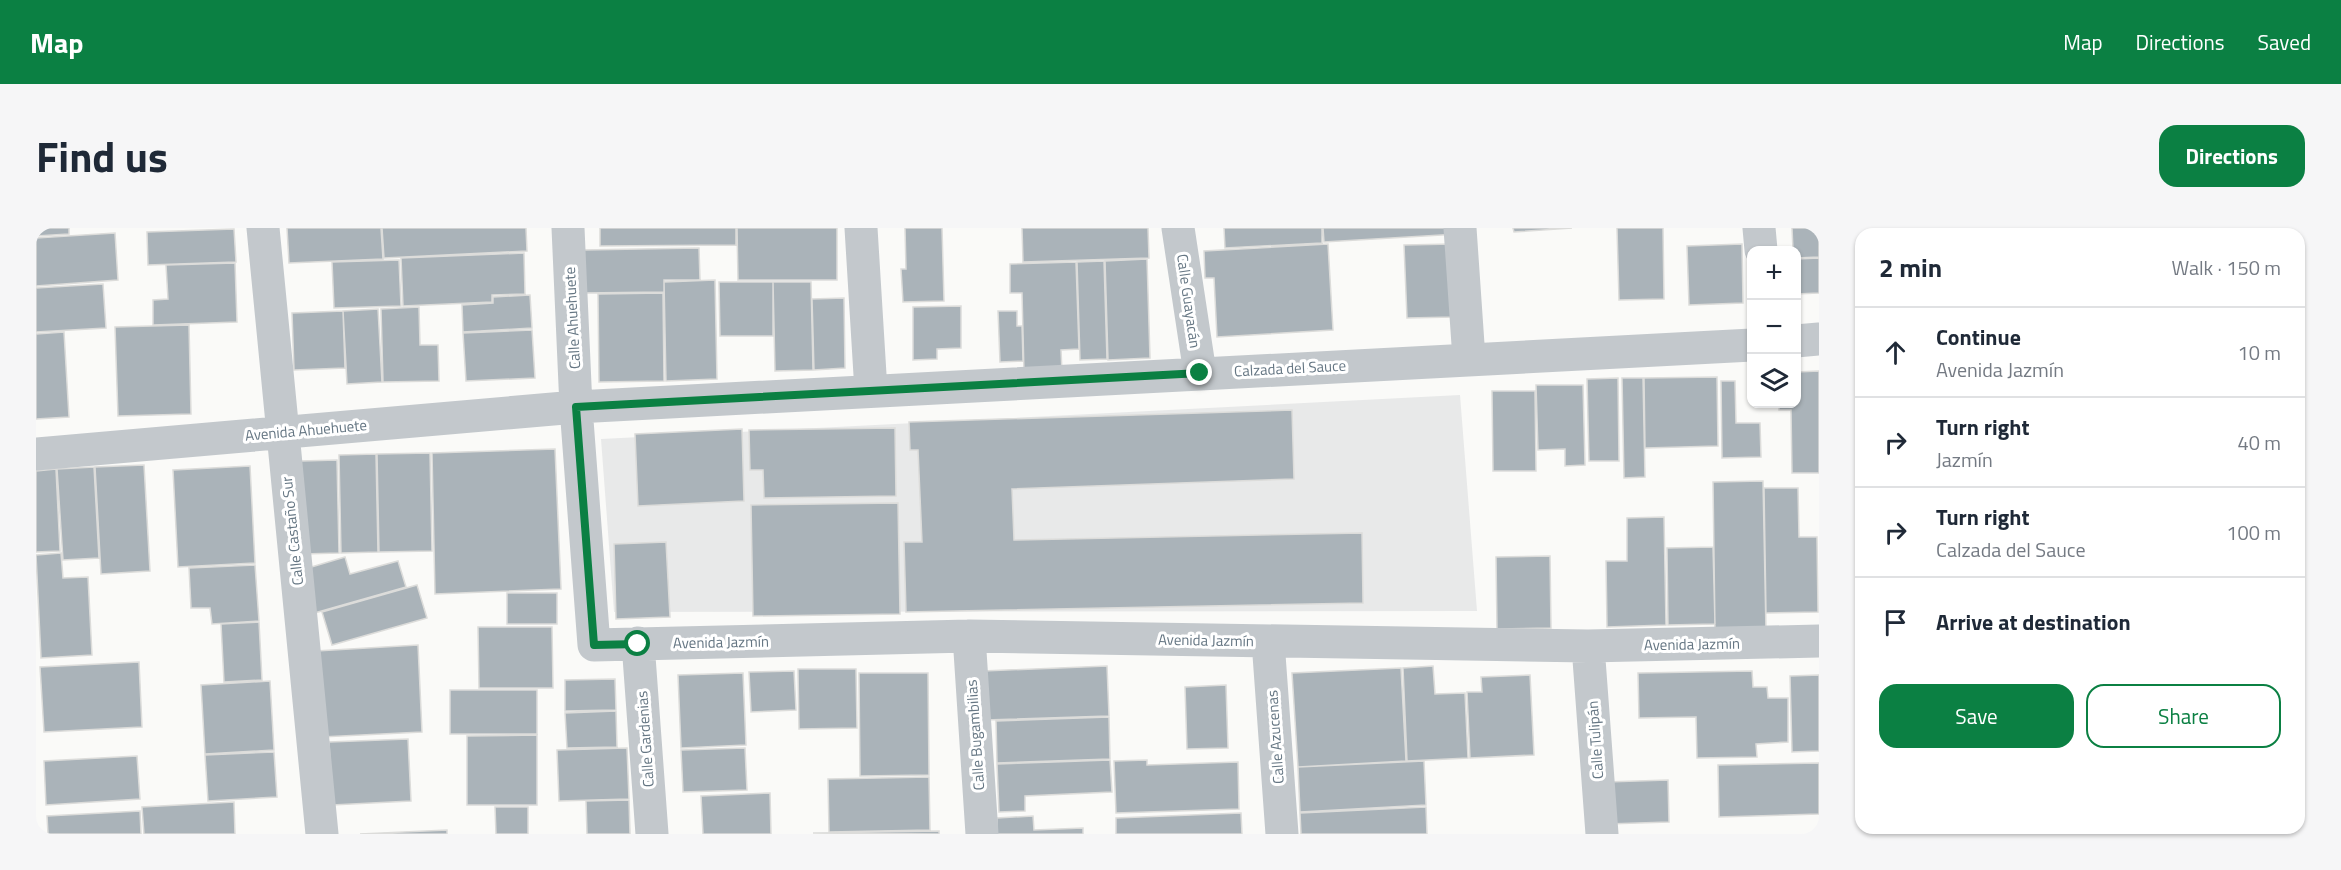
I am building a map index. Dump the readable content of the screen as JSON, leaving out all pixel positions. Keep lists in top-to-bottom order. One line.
{"streets":{"street":["Calle Guayacán","Calle Ahuehuete","Calzada del Sauce","Avenida Ahuehuete","Calle Castaño Sur","Avenida Jazmín","Calle Bugambilias","Calle Azucenas","Calle Gardenias","Calle Tulipán"]},"crossings":[["Calle Guayacán","Calzada del Sauce"],["Calle Ahuehuete","Calzada del Sauce"],["Calle Ahuehuete","Avenida Ahuehuete"],["Calle Ahuehuete","Avenida Jazmín"],["Calzada del Sauce","Avenida Ahuehuete"],["Avenida Ahuehuete","Calle Castaño Sur"],["Avenida Jazmín","Calle Bugambilias"],["Avenida Jazmín","Calle Azucenas"],["Avenida Jazmín","Calle Gardenias"],["Avenida Jazmín","Calle Tulipán"]],"page":{"header":"Map","nav":["Map","Directions","Saved"],"title":"Find us","buttons":["Directions",["Save","Share"]],"heading":["2 min","Walk · 150 m"],"map_buttons":["+","−"],"list":[["Continue","Avenida Jazmín","10 m"],["Turn right","Jazmín","40 m"],["Turn right","Calzada del Sauce","100 m"],"Arrive at destination"]}}
